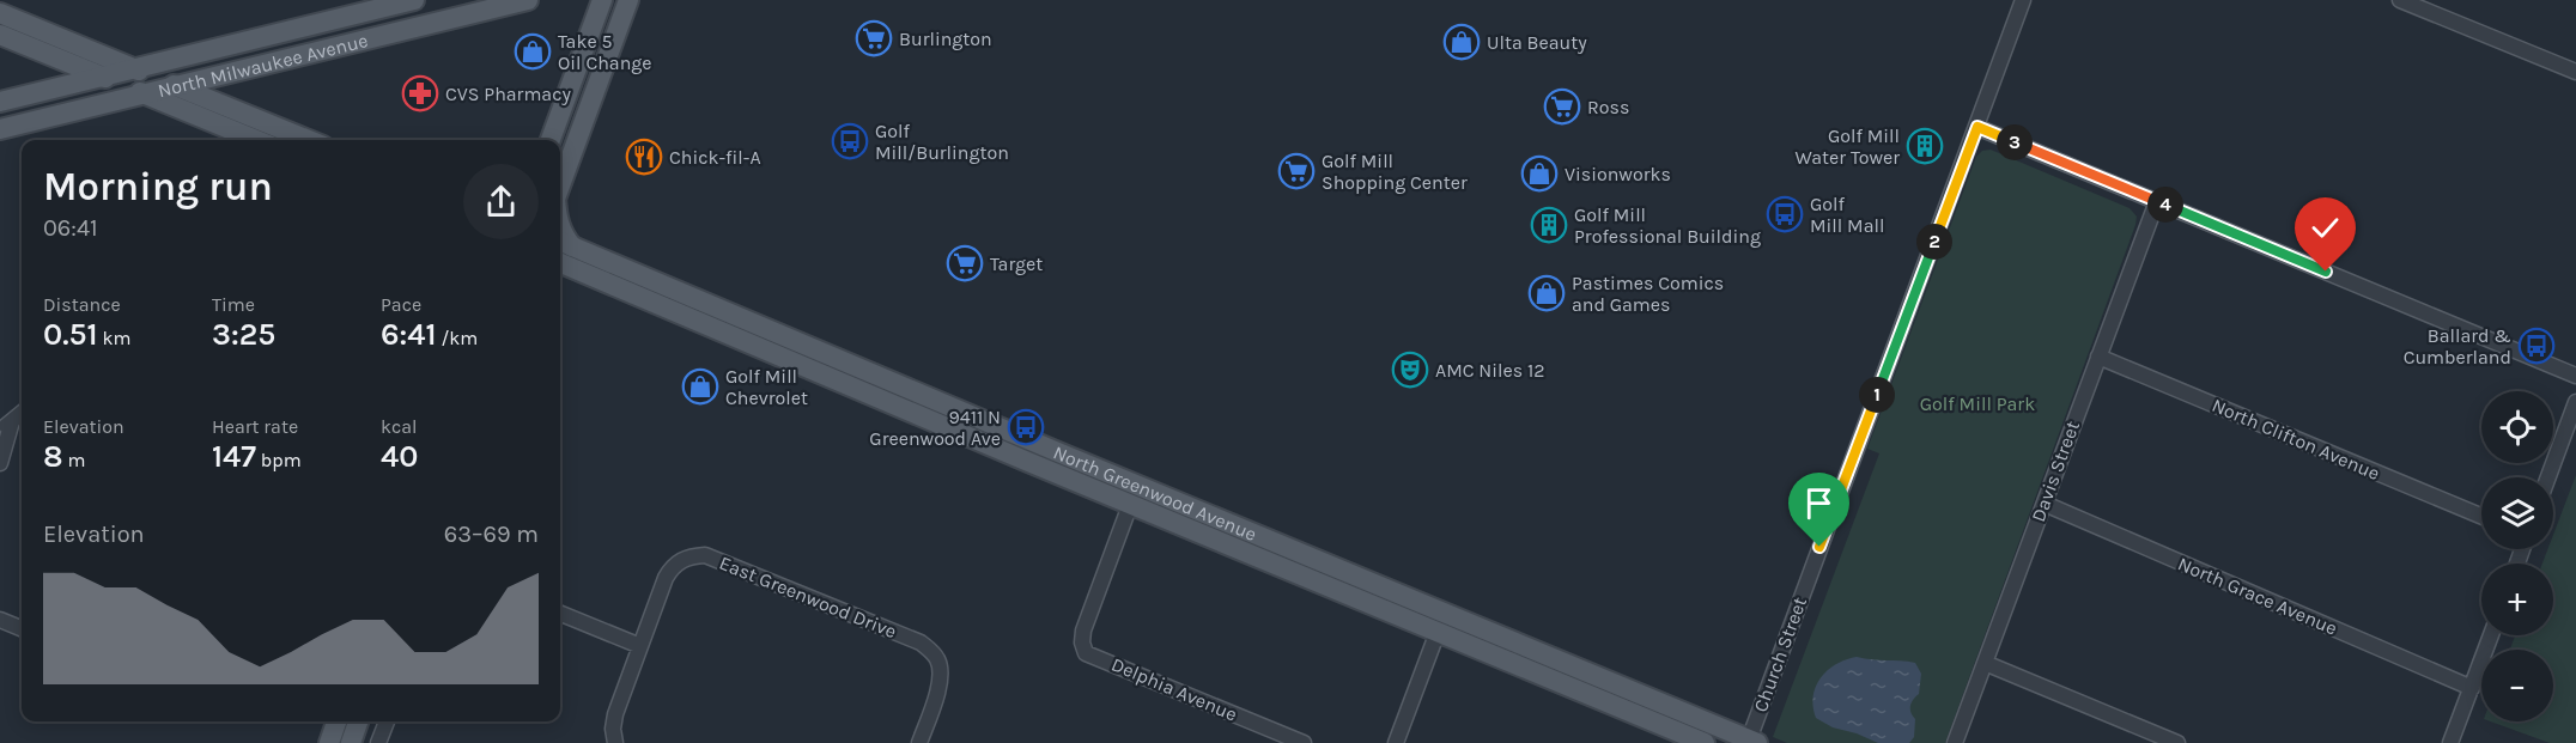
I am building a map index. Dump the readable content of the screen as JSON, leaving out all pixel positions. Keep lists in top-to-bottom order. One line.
{"streets":{"main road":["North Milwaukee Avenue","North Greenwood Avenue"],"street":["North Clifton Avenue","Davis Street","North Grace Avenue","East Greenwood Drive","Church Street","Delphia Avenue"]},"crossings":[["North Clifton Avenue","Davis Street"],["Davis Street","North Grace Avenue"],["North Greenwood Avenue","Church Street"],["North Greenwood Avenue","Delphia Avenue"]],"parks":["Golf Mill Park"],"places":{"supermarket":["Burlington","Ross","Golf Mill Shopping Center","Target"],"shop":["Ulta Beauty","Take 5 Oil Change","Visionworks","Pastimes Comics and Games","Golf Mill Chevrolet"],"pharmacy":["CVS Pharmacy"],"bus stop":["Golf Mill/Burlington","Golf Mill Mall","Ballard & Cumberland","9411 N Greenwood Ave"],"building":["Golf Mill Water Tower","Golf Mill Professional Building"],"restaurant":["Chick-fil-A"],"theatre":["AMC Niles 12"]},"page":{"pins":["3","4","2","1"],"heading":["Morning run","06:41"],"stats":[["Distance","0.51 km"],["Time","3:25"],["Pace","6:41 /km"],["Elevation","8 m"],["Heart rate","147 bpm"],["kcal","40"]],"map_buttons":["+","−"],"chart":["Elevation","63–69 m"]}}
